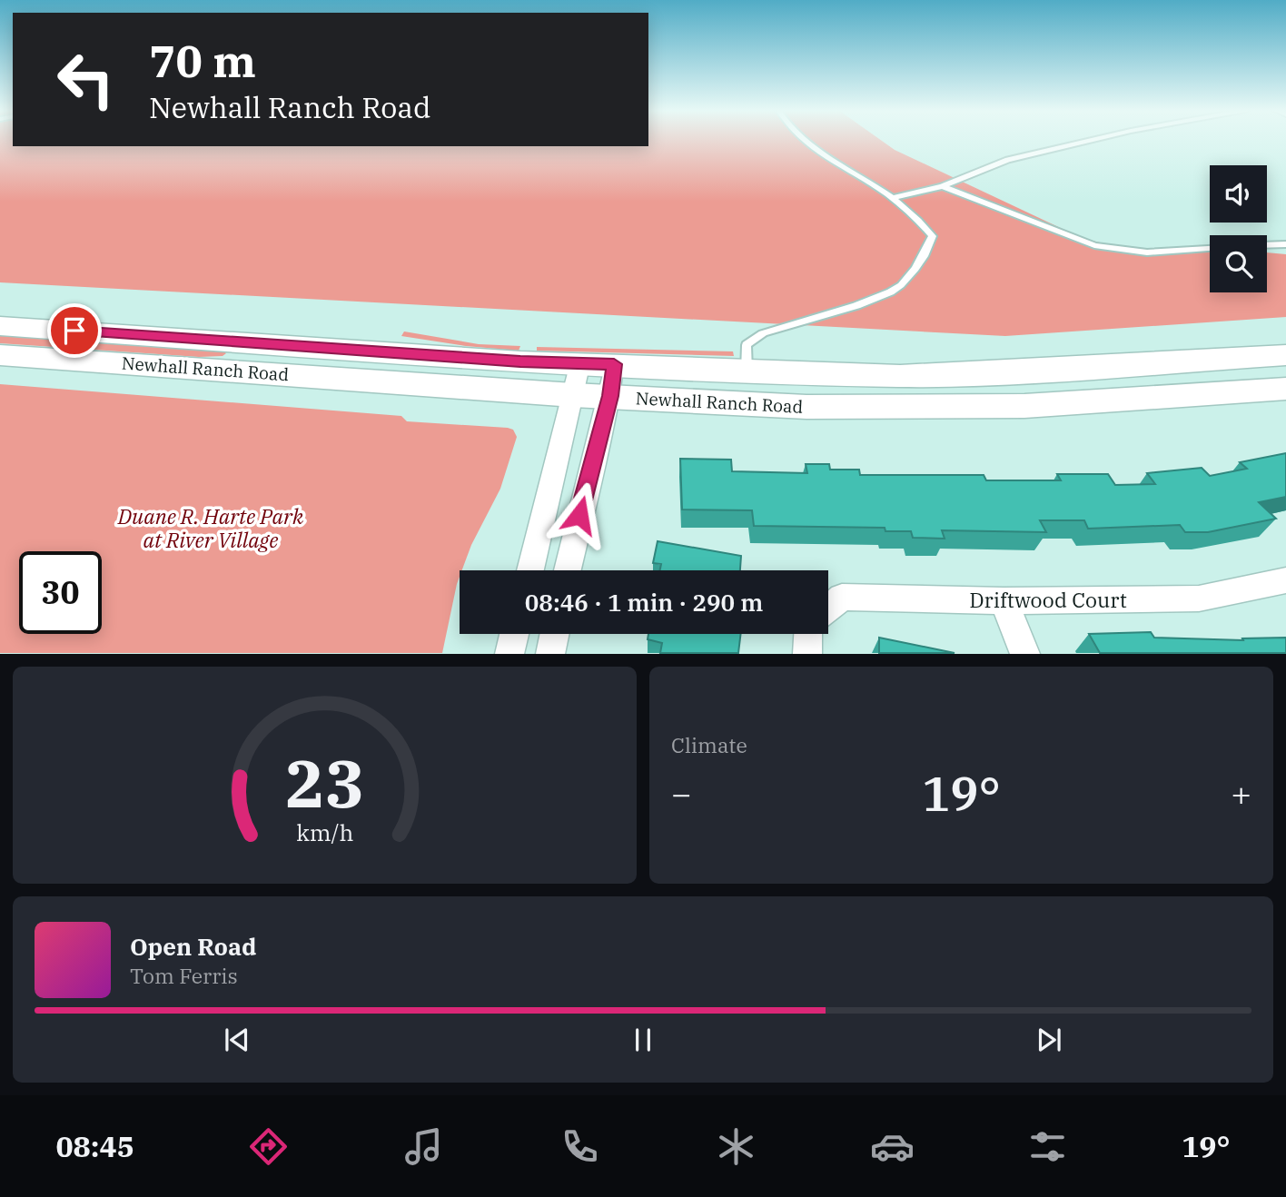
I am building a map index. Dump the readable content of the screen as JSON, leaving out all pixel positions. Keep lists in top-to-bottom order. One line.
{"streets":{"main road":["Newhall Ranch Road"],"street":["Driftwood Court"]},"parks":["Duane R. Harte Park at River Village"],"page":{"turn":["70 m","Newhall Ranch Road"],"limit":"30","trip":"08:46 · 1 min · 290 m","tile":"Climate","heat":["−","19°","+"],"song":["Open Road","Tom Ferris"],"tabs":["08:45","19°"],"gauge":["23","km/h"]}}
